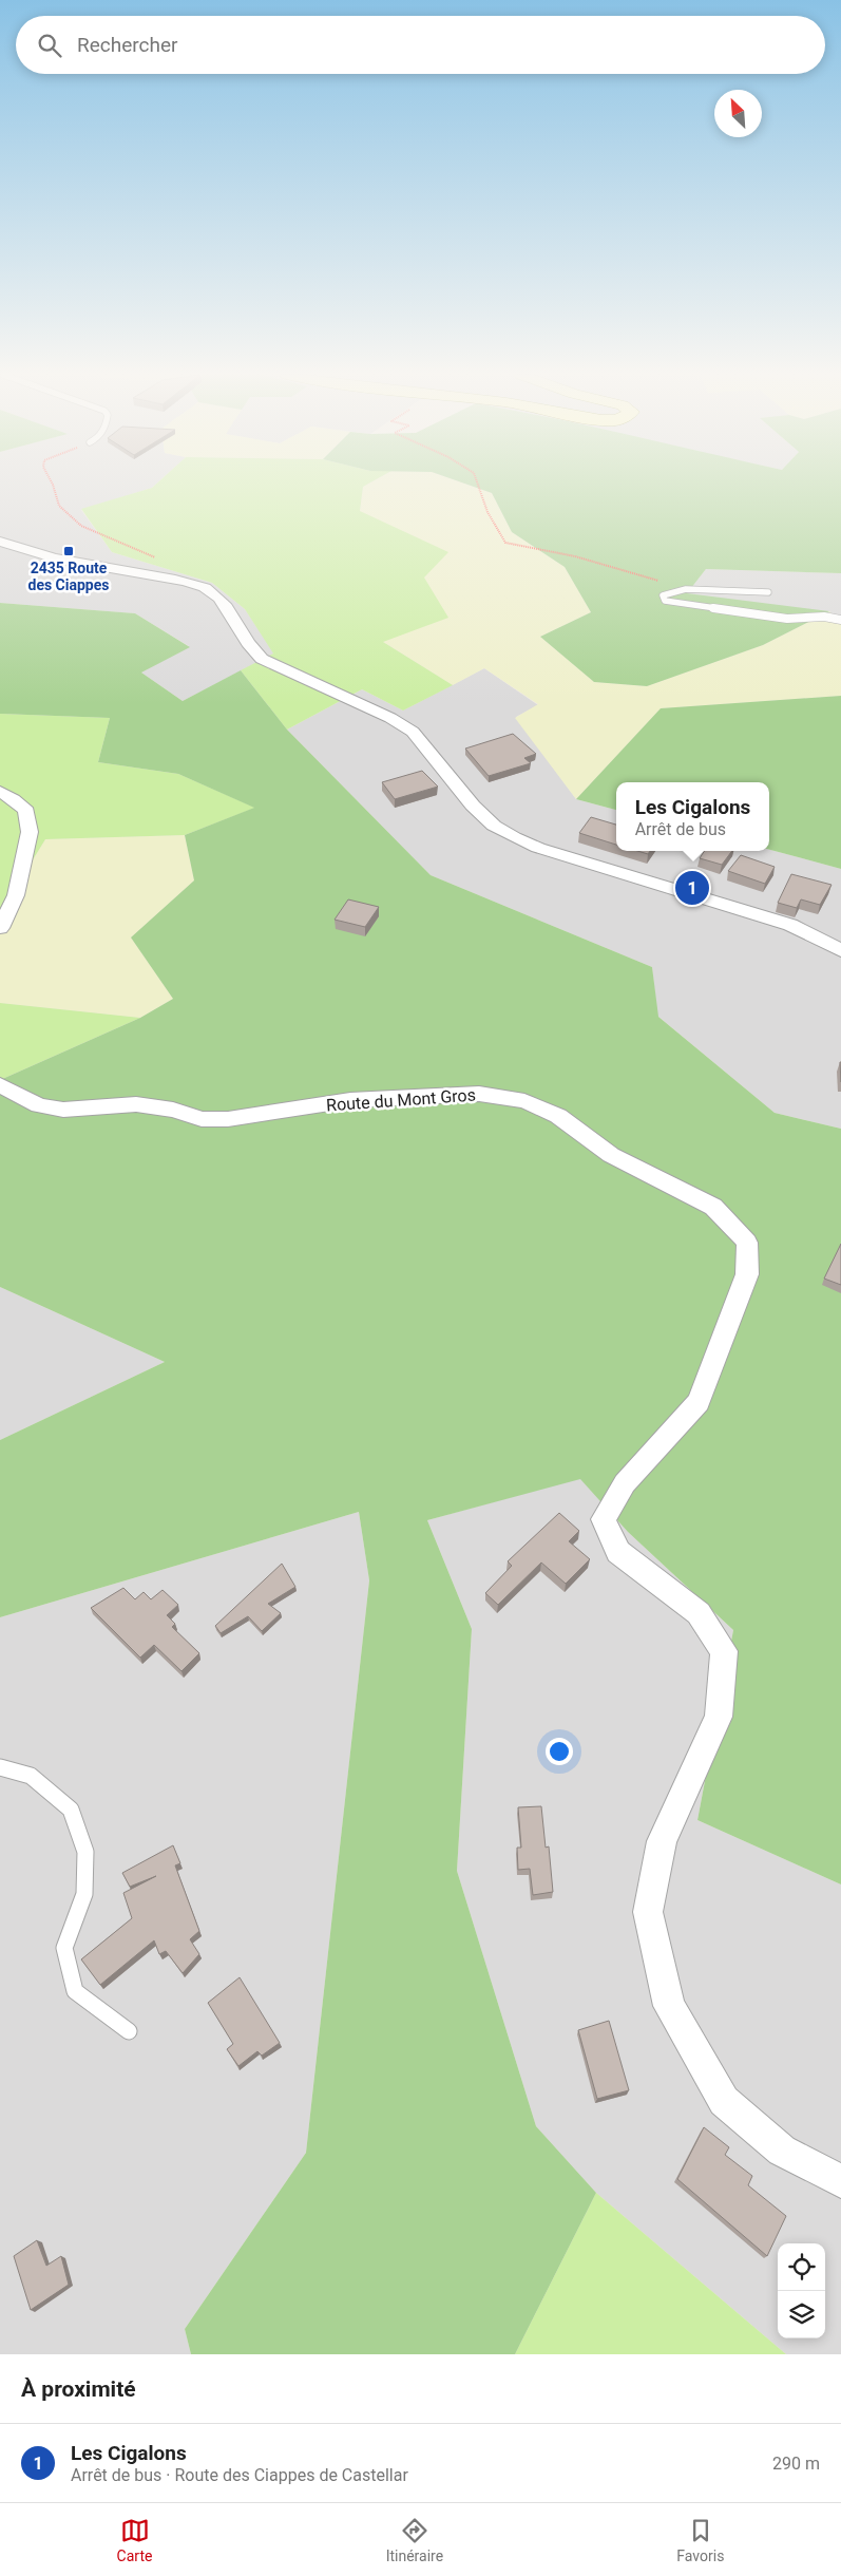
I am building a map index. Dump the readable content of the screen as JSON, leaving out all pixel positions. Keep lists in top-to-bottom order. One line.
{"streets":{"street":["Route du Mont Gros"]},"places":{"transit":["2435 Route des Ciappes"]},"north":"top left","page":{"search":"Rechercher","popup":["Les Cigalons","Arrêt de bus"],"pins":"1","heading":"À proximité","list":[{"mark":"1","name":"Les Cigalons","note":"Arrêt de bus · Route des Ciappes de Castellar","value":"290 m"}],"nav":["Carte","Itinéraire","Favoris"]}}
